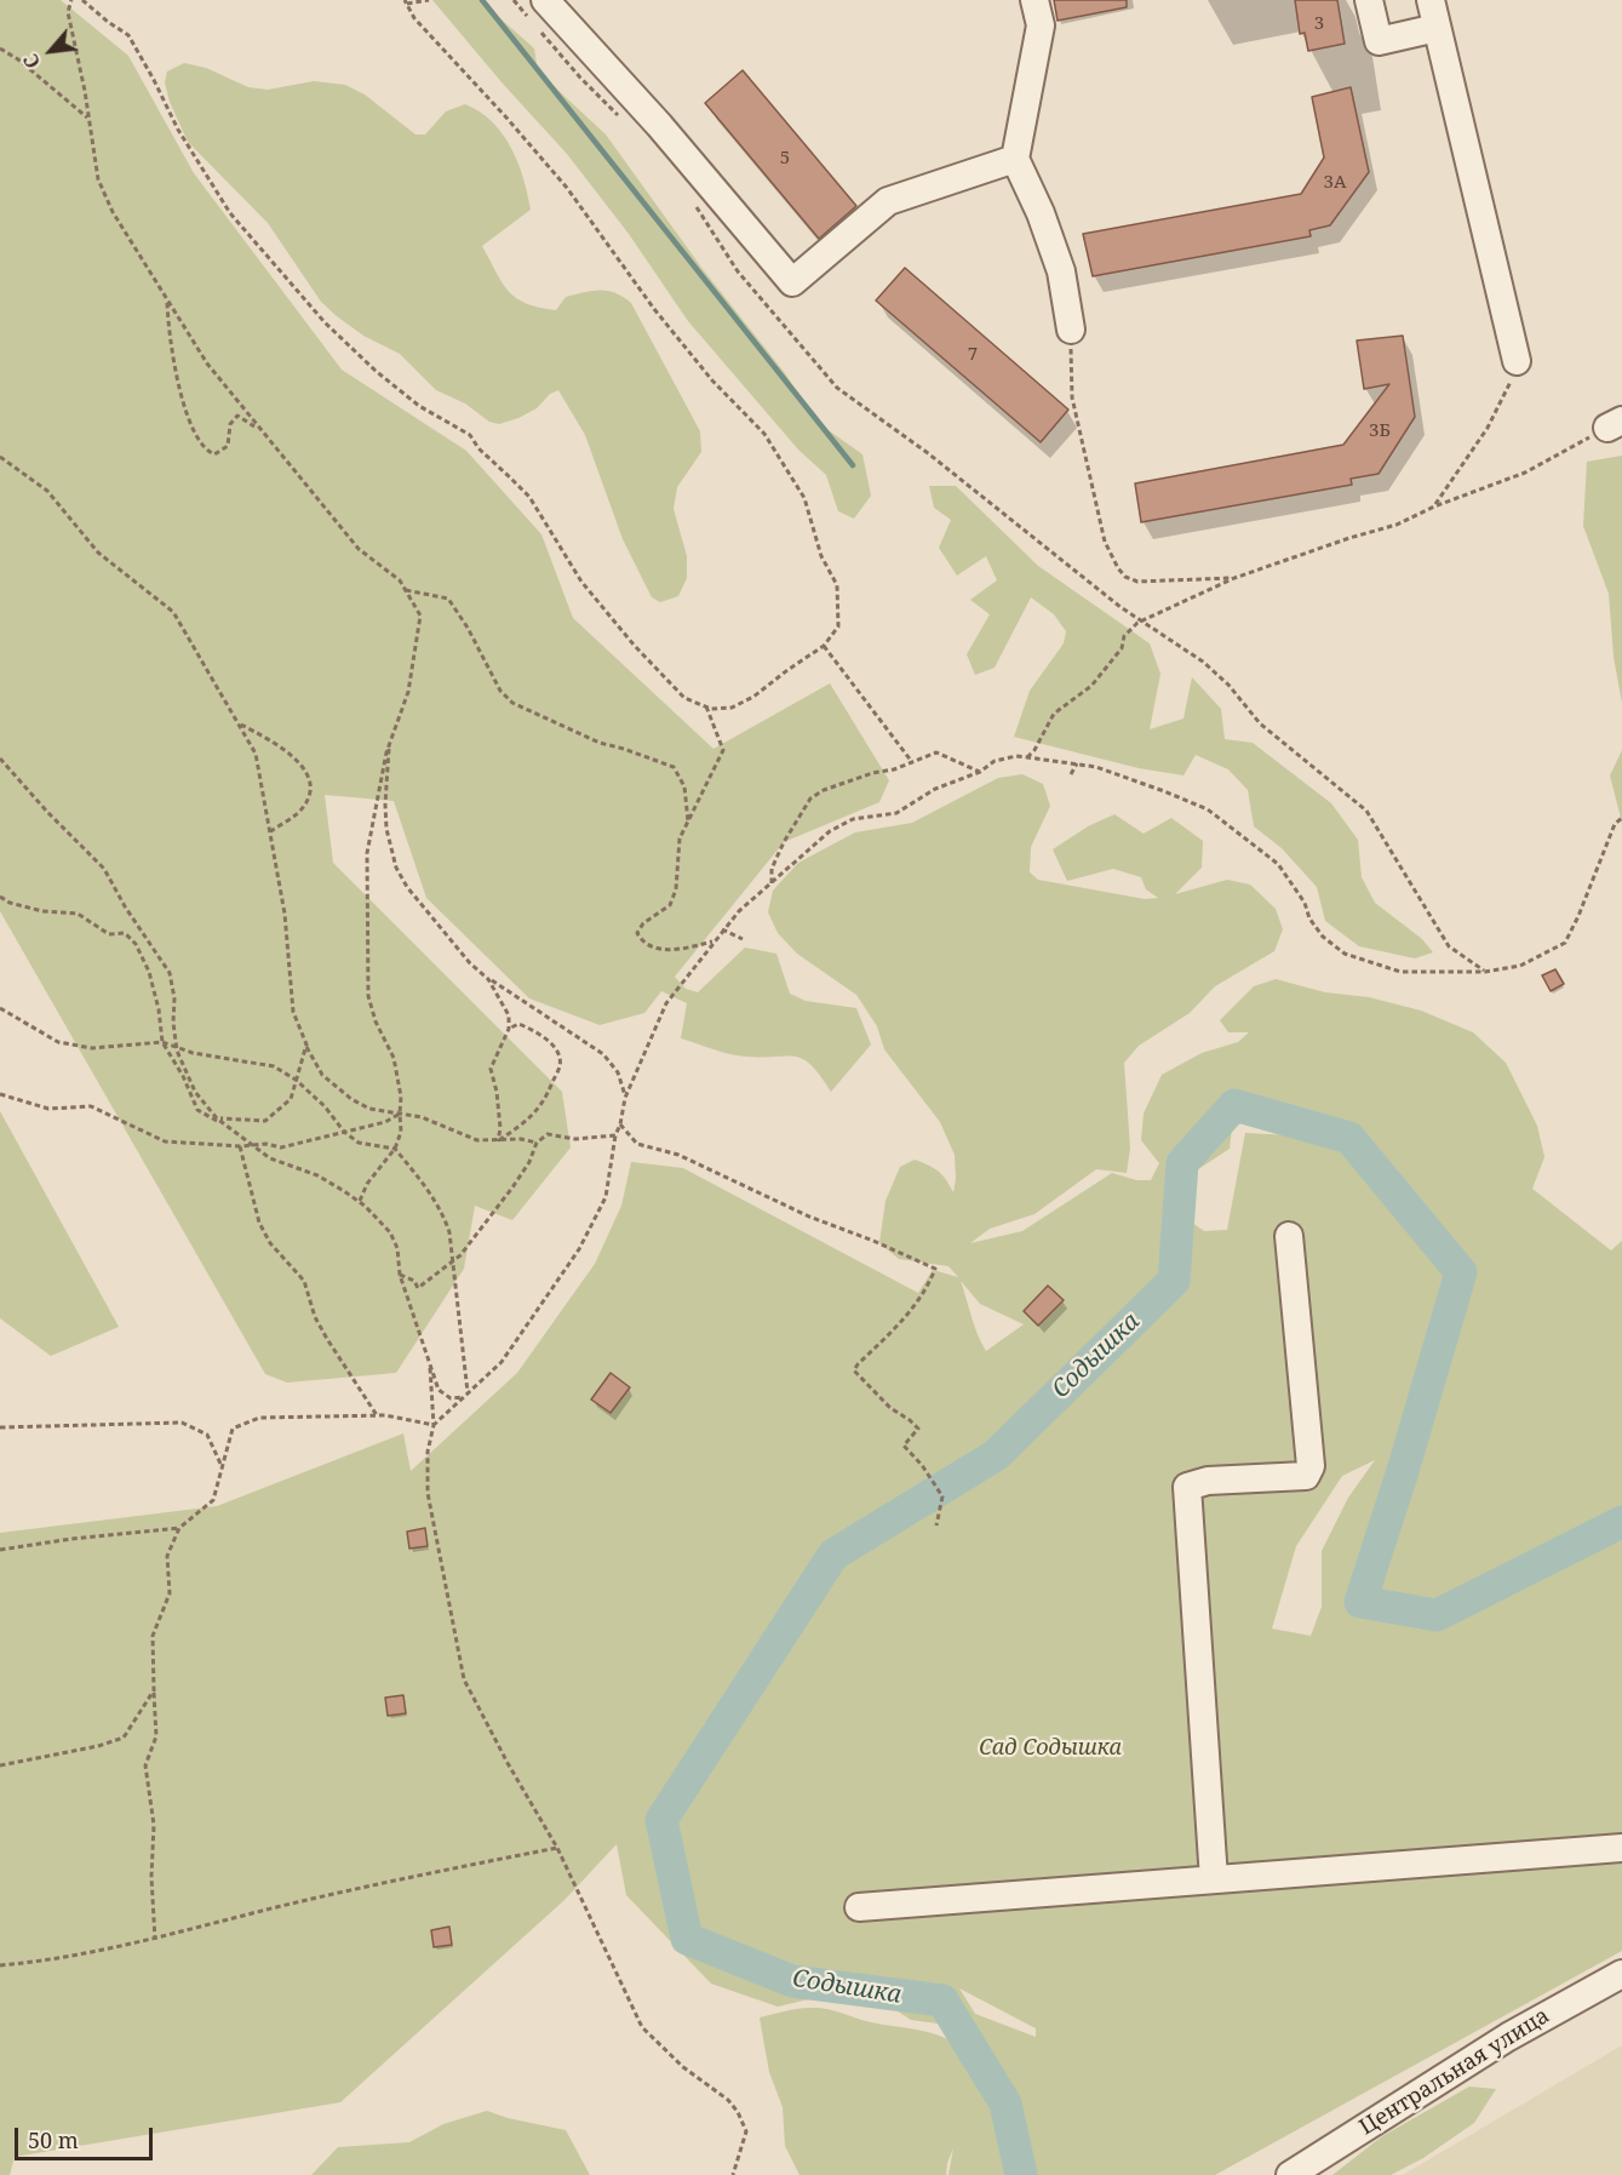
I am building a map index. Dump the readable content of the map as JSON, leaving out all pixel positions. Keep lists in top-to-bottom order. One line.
{"streets":{"street":["Центральная улица"]},"water":["Содышка"],"parks":["Сад Содышка"],"house_numbers":["3","5","3А","7","3Б"],"scale_bar":"50 m","north":"bottom left"}
